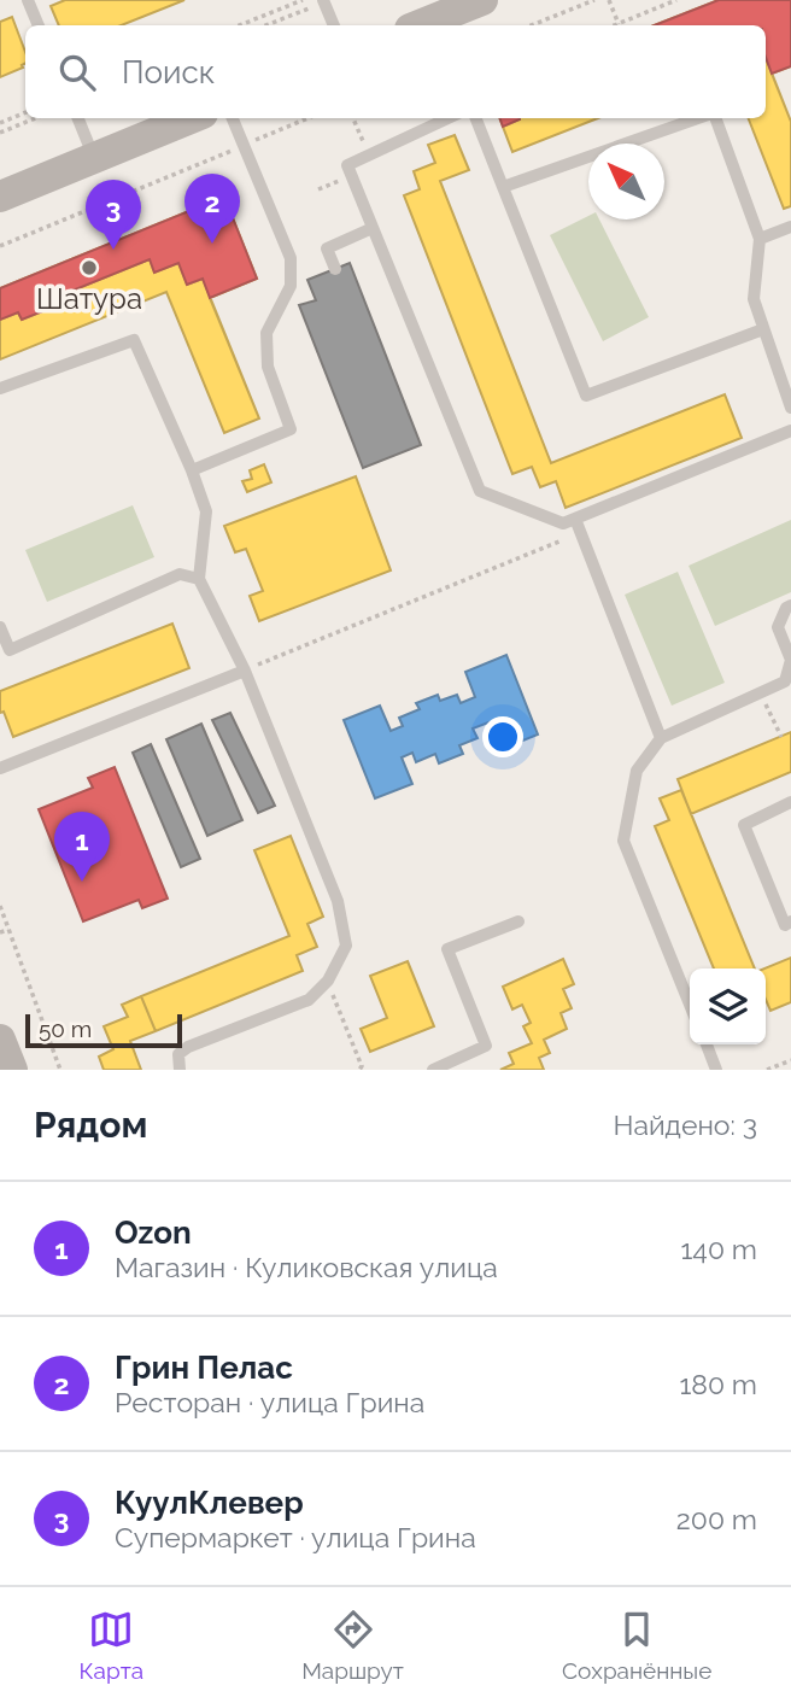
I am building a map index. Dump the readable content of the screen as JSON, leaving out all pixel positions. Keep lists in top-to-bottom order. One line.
{"places":["Шатура"],"scale_bar":"50 m","north":"top left","page":{"search":"Поиск","pins":["2","3","1"],"scale":"50 m","heading":["Рядом","Найдено: 3"],"list":[{"mark":"1","name":"Ozon","note":"Магазин · Куликовская улица","value":"140 m"},{"mark":"2","name":"Грин Пелас","note":"Ресторан · улица Грина","value":"180 m"},{"mark":"3","name":"КуулКлевер","note":"Супермаркет · улица Грина","value":"200 m"}],"nav":["Карта","Маршрут","Сохранённые"]}}
